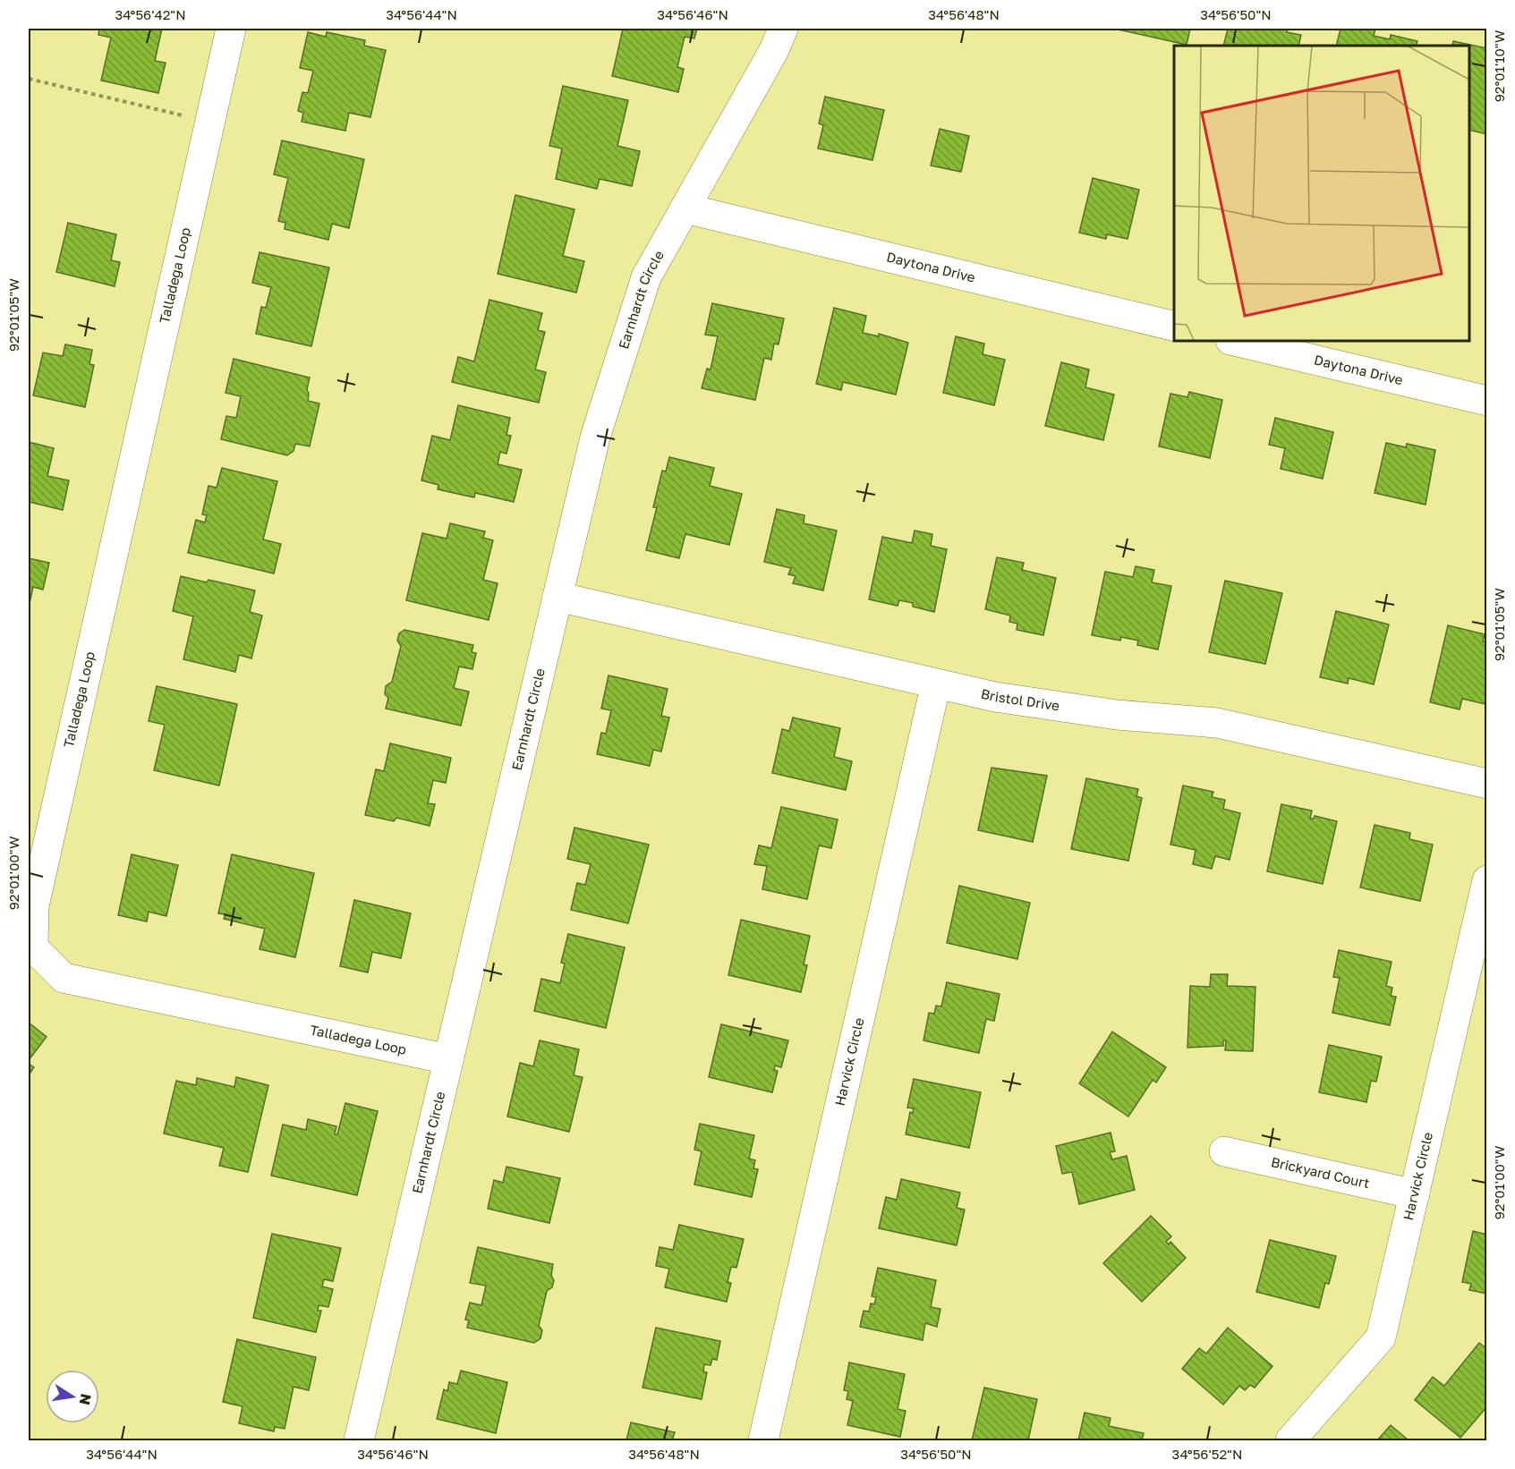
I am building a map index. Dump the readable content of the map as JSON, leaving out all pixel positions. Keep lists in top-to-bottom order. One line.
{"streets":{"street":["Daytona Drive","Talladega Loop","Earnhardt Circle","Bristol Drive","Harvick Circle","Brickyard Court"]},"crossings":[["Daytona Drive","Earnhardt Circle"],["Talladega Loop","Earnhardt Circle"],["Earnhardt Circle","Bristol Drive"],["Bristol Drive","Harvick Circle"],["Harvick Circle","Brickyard Court"]],"north":"right","coordinates":["34°56'42\"N","34°56'44\"N","34°56'46\"N","34°56'48\"N","34°56'50\"N","92°01'10\"W","92°01'05\"W","92°01'00\"W","34°56'52\"N"]}
